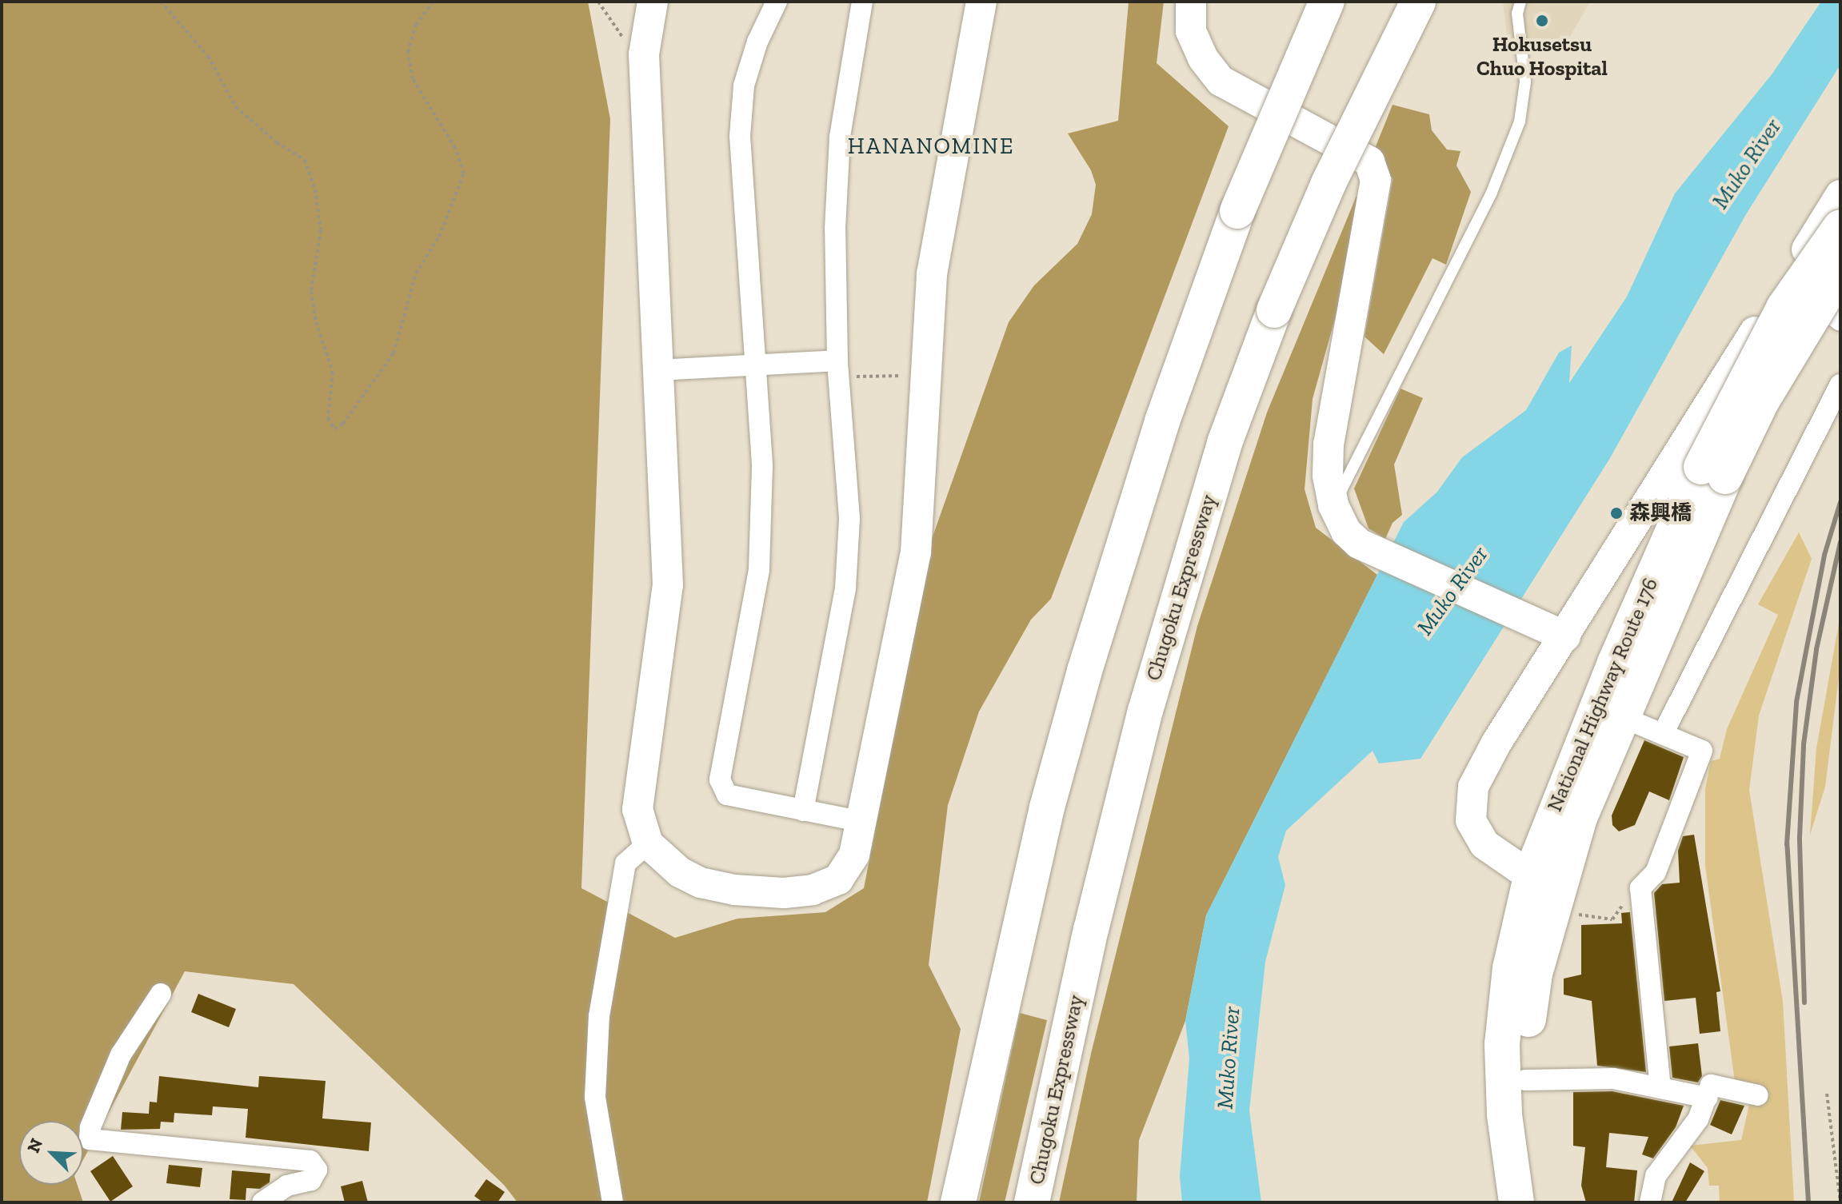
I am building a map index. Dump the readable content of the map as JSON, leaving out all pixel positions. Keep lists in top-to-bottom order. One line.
{"streets":{"highway":["Chugoku Expressway","National Highway Route 176"]},"districts":["HANANOMINE"],"water":["Muko River"],"places":["Hokusetsu Chuo Hospital","森興橋"],"north":"top left"}
